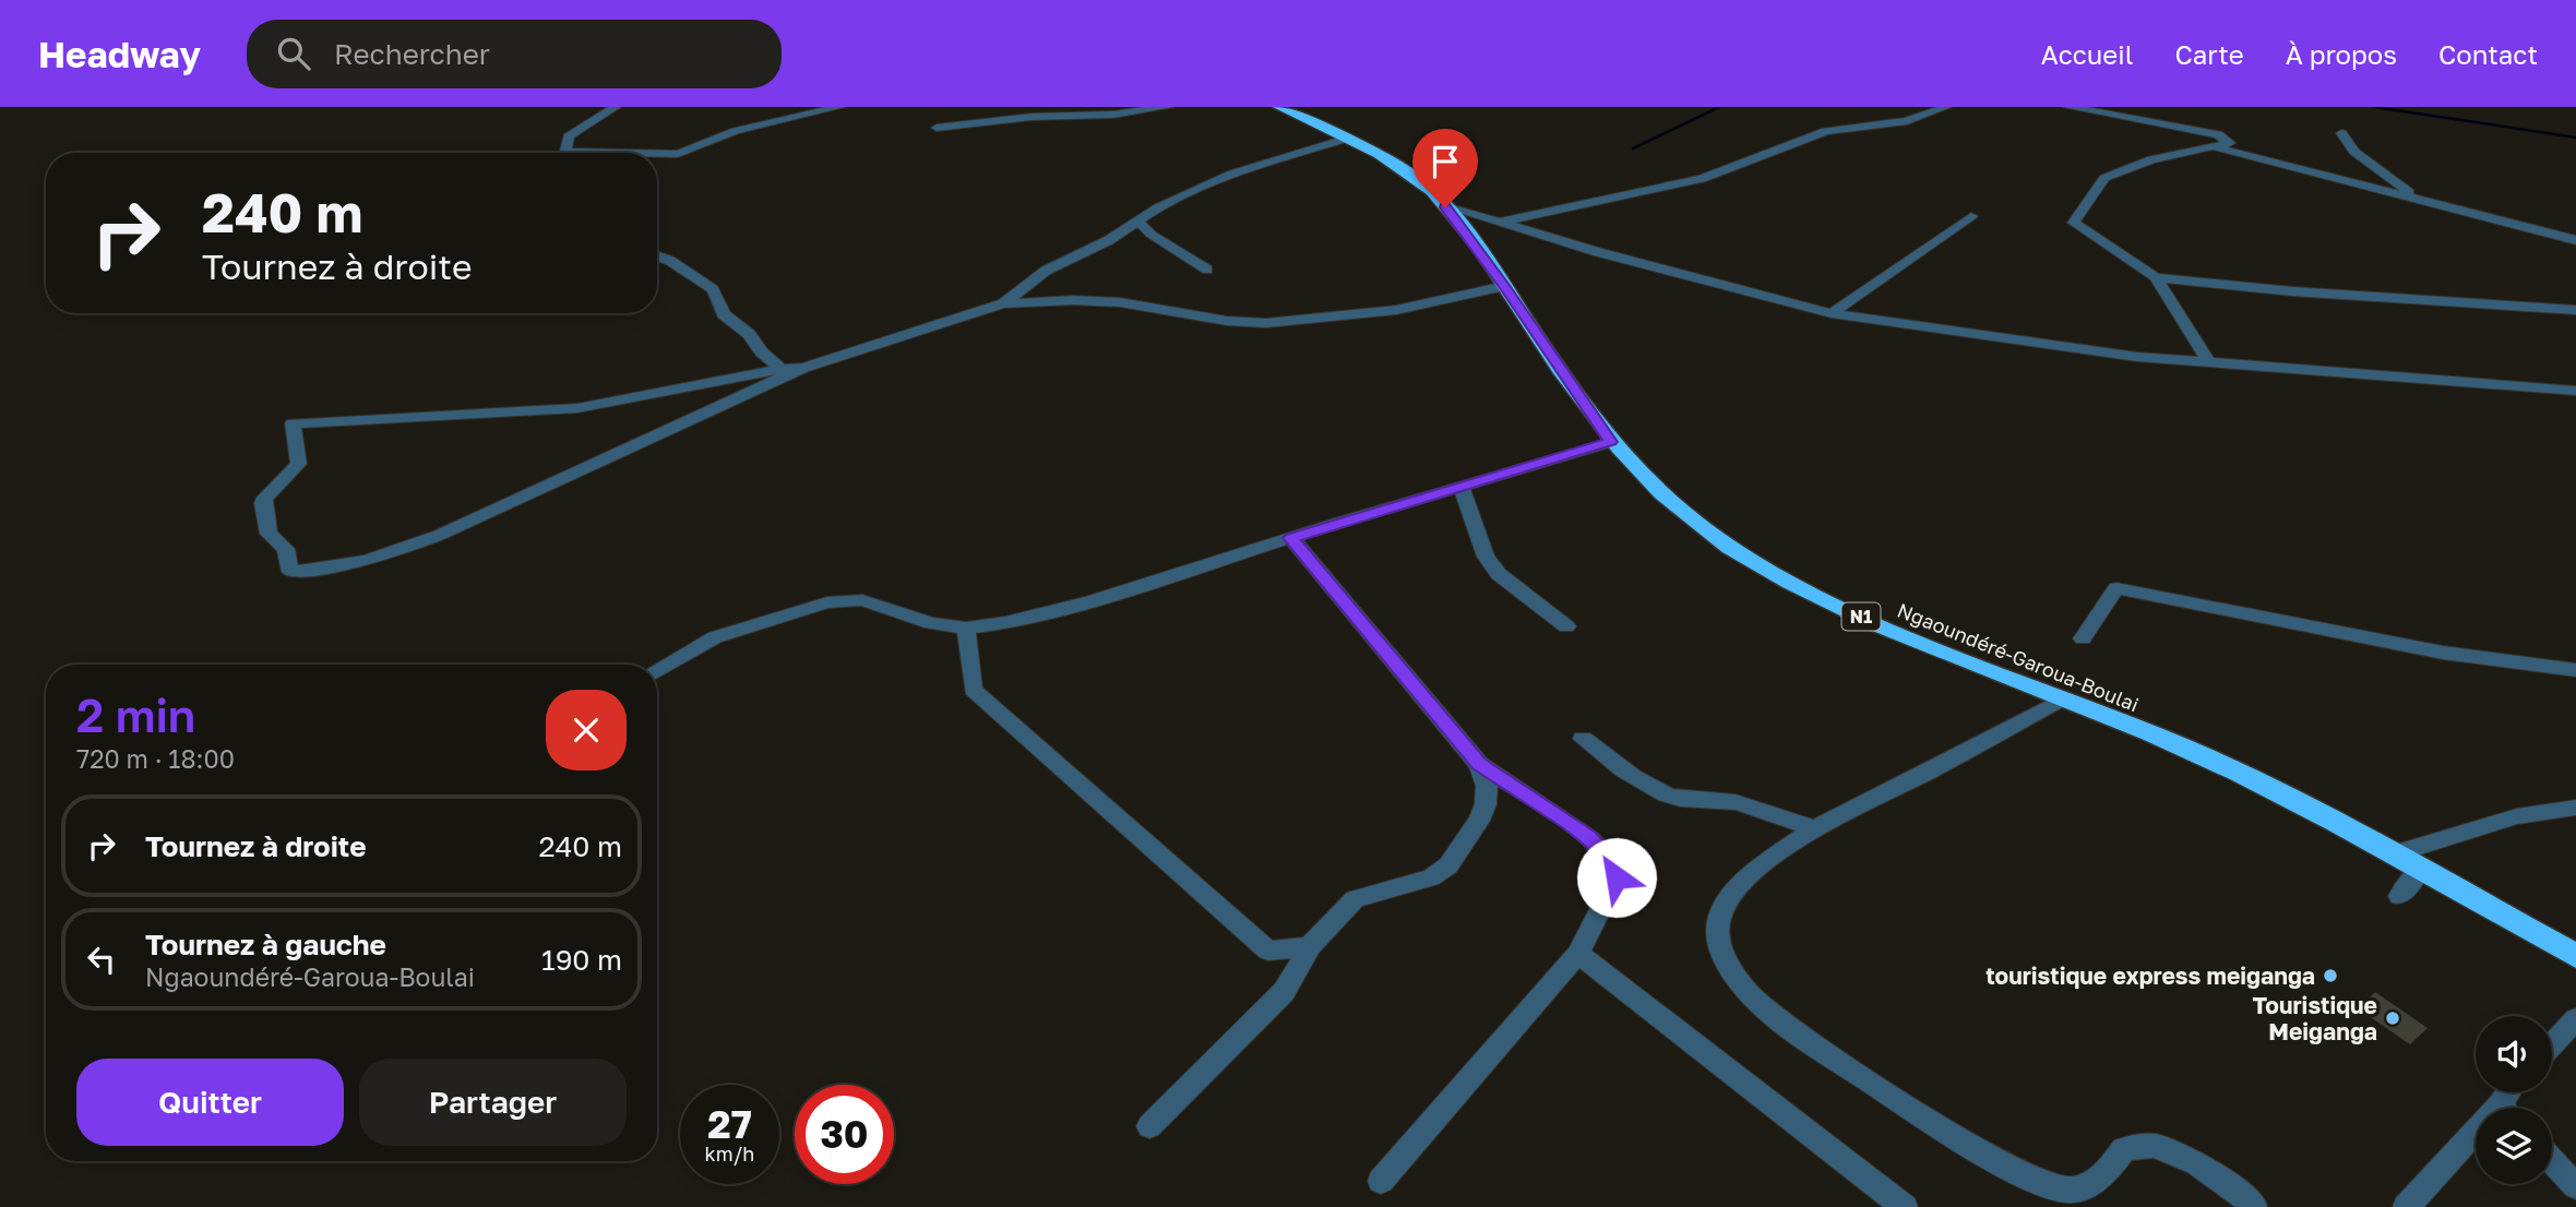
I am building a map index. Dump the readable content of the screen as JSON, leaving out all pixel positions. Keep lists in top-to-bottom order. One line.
{"streets":{"highway":["N1","Ngaoundéré-Garoua-Boulai"]},"places":["touristique express meiganga","Touristique Meiganga"],"page":{"header":"Headway","search":"Rechercher","nav":["Accueil","Carte","À propos","Contact"],"turn":["240 m","Tournez à droite"],"heading":["2 min","720 m · 18:00"],"list":[{"name":"Tournez à droite","value":"240 m"},{"name":"Tournez à gauche","note":"Ngaoundéré-Garoua-Boulai","value":"190 m"}],"buttons":["Quitter","Partager"],"speed":"27 km/h","limit":"30"}}
